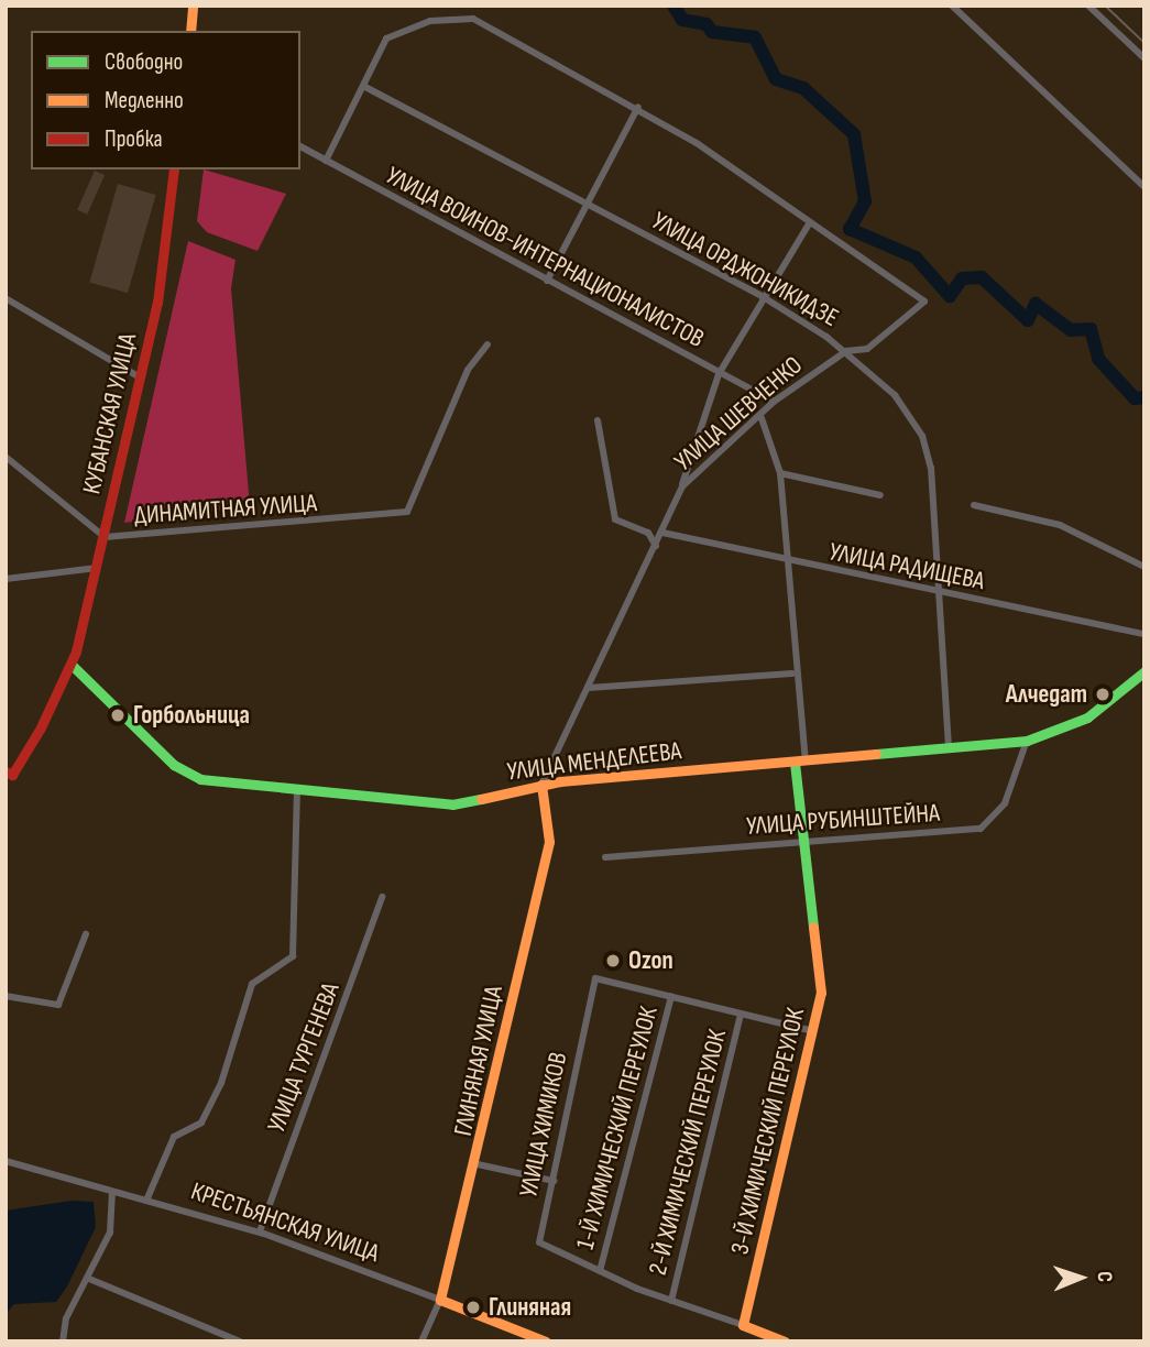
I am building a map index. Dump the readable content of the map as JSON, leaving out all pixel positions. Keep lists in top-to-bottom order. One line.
{"streets":{"street":["УЛИЦА ВОИНОВ-ИНТЕРНАЦИОНАЛИСТОВ","УЛИЦА ОРДЖОНИКИДЗЕ","КУБАНСКАЯ УЛИЦА","УЛИЦА ШЕВЧЕНКО","ДИНАМИТНАЯ УЛИЦА","УЛИЦА РАДИЩЕВА","УЛИЦА МЕНДЕЛЕЕВА","УЛИЦА РУБИНШТЕЙНА","УЛИЦА ТУРГЕНЕВА","ГЛИНЯНАЯ УЛИЦА","УЛИЦА ХИМИКОВ","1-Й ХИМИЧЕСКИЙ ПЕРЕУЛОК","3-Й ХИМИЧЕСКИЙ ПЕРЕУЛОК","2-Й ХИМИЧЕСКИЙ ПЕРЕУЛОК","КРЕСТЬЯНСКАЯ УЛИЦА"]},"crossings":[["УЛИЦА ВОИНОВ-ИНТЕРНАЦИОНАЛИСТОВ","УЛИЦА ШЕВЧЕНКО"],["УЛИЦА ОРДЖОНИКИДЗЕ","УЛИЦА ШЕВЧЕНКО"],["УЛИЦА ОРДЖОНИКИДЗЕ","УЛИЦА РАДИЩЕВА"],["УЛИЦА ОРДЖОНИКИДЗЕ","УЛИЦА МЕНДЕЛЕЕВА"],["КУБАНСКАЯ УЛИЦА","ДИНАМИТНАЯ УЛИЦА"],["КУБАНСКАЯ УЛИЦА","УЛИЦА МЕНДЕЛЕЕВА"],["УЛИЦА ШЕВЧЕНКО","УЛИЦА РАДИЩЕВА"],["УЛИЦА ШЕВЧЕНКО","УЛИЦА МЕНДЕЛЕЕВА"],["УЛИЦА ШЕВЧЕНКО","ГЛИНЯНАЯ УЛИЦА"],["УЛИЦА МЕНДЕЛЕЕВА","УЛИЦА РУБИНШТЕЙНА"],["УЛИЦА МЕНДЕЛЕЕВА","ГЛИНЯНАЯ УЛИЦА"],["УЛИЦА МЕНДЕЛЕЕВА","3-Й ХИМИЧЕСКИЙ ПЕРЕУЛОК"],["УЛИЦА РУБИНШТЕЙНА","3-Й ХИМИЧЕСКИЙ ПЕРЕУЛОК"],["УЛИЦА ТУРГЕНЕВА","КРЕСТЬЯНСКАЯ УЛИЦА"],["ГЛИНЯНАЯ УЛИЦА","КРЕСТЬЯНСКАЯ УЛИЦА"],["УЛИЦА ХИМИКОВ","1-Й ХИМИЧЕСКИЙ ПЕРЕУЛОК"],["УЛИЦА ХИМИКОВ","3-Й ХИМИЧЕСКИЙ ПЕРЕУЛОК"],["УЛИЦА ХИМИКОВ","2-Й ХИМИЧЕСКИЙ ПЕРЕУЛОК"]],"places":["Алчедат","Горбольница","Ozon","Глиняная"],"legend":["Свободно","Медленно","Пробка"],"north":"right"}
